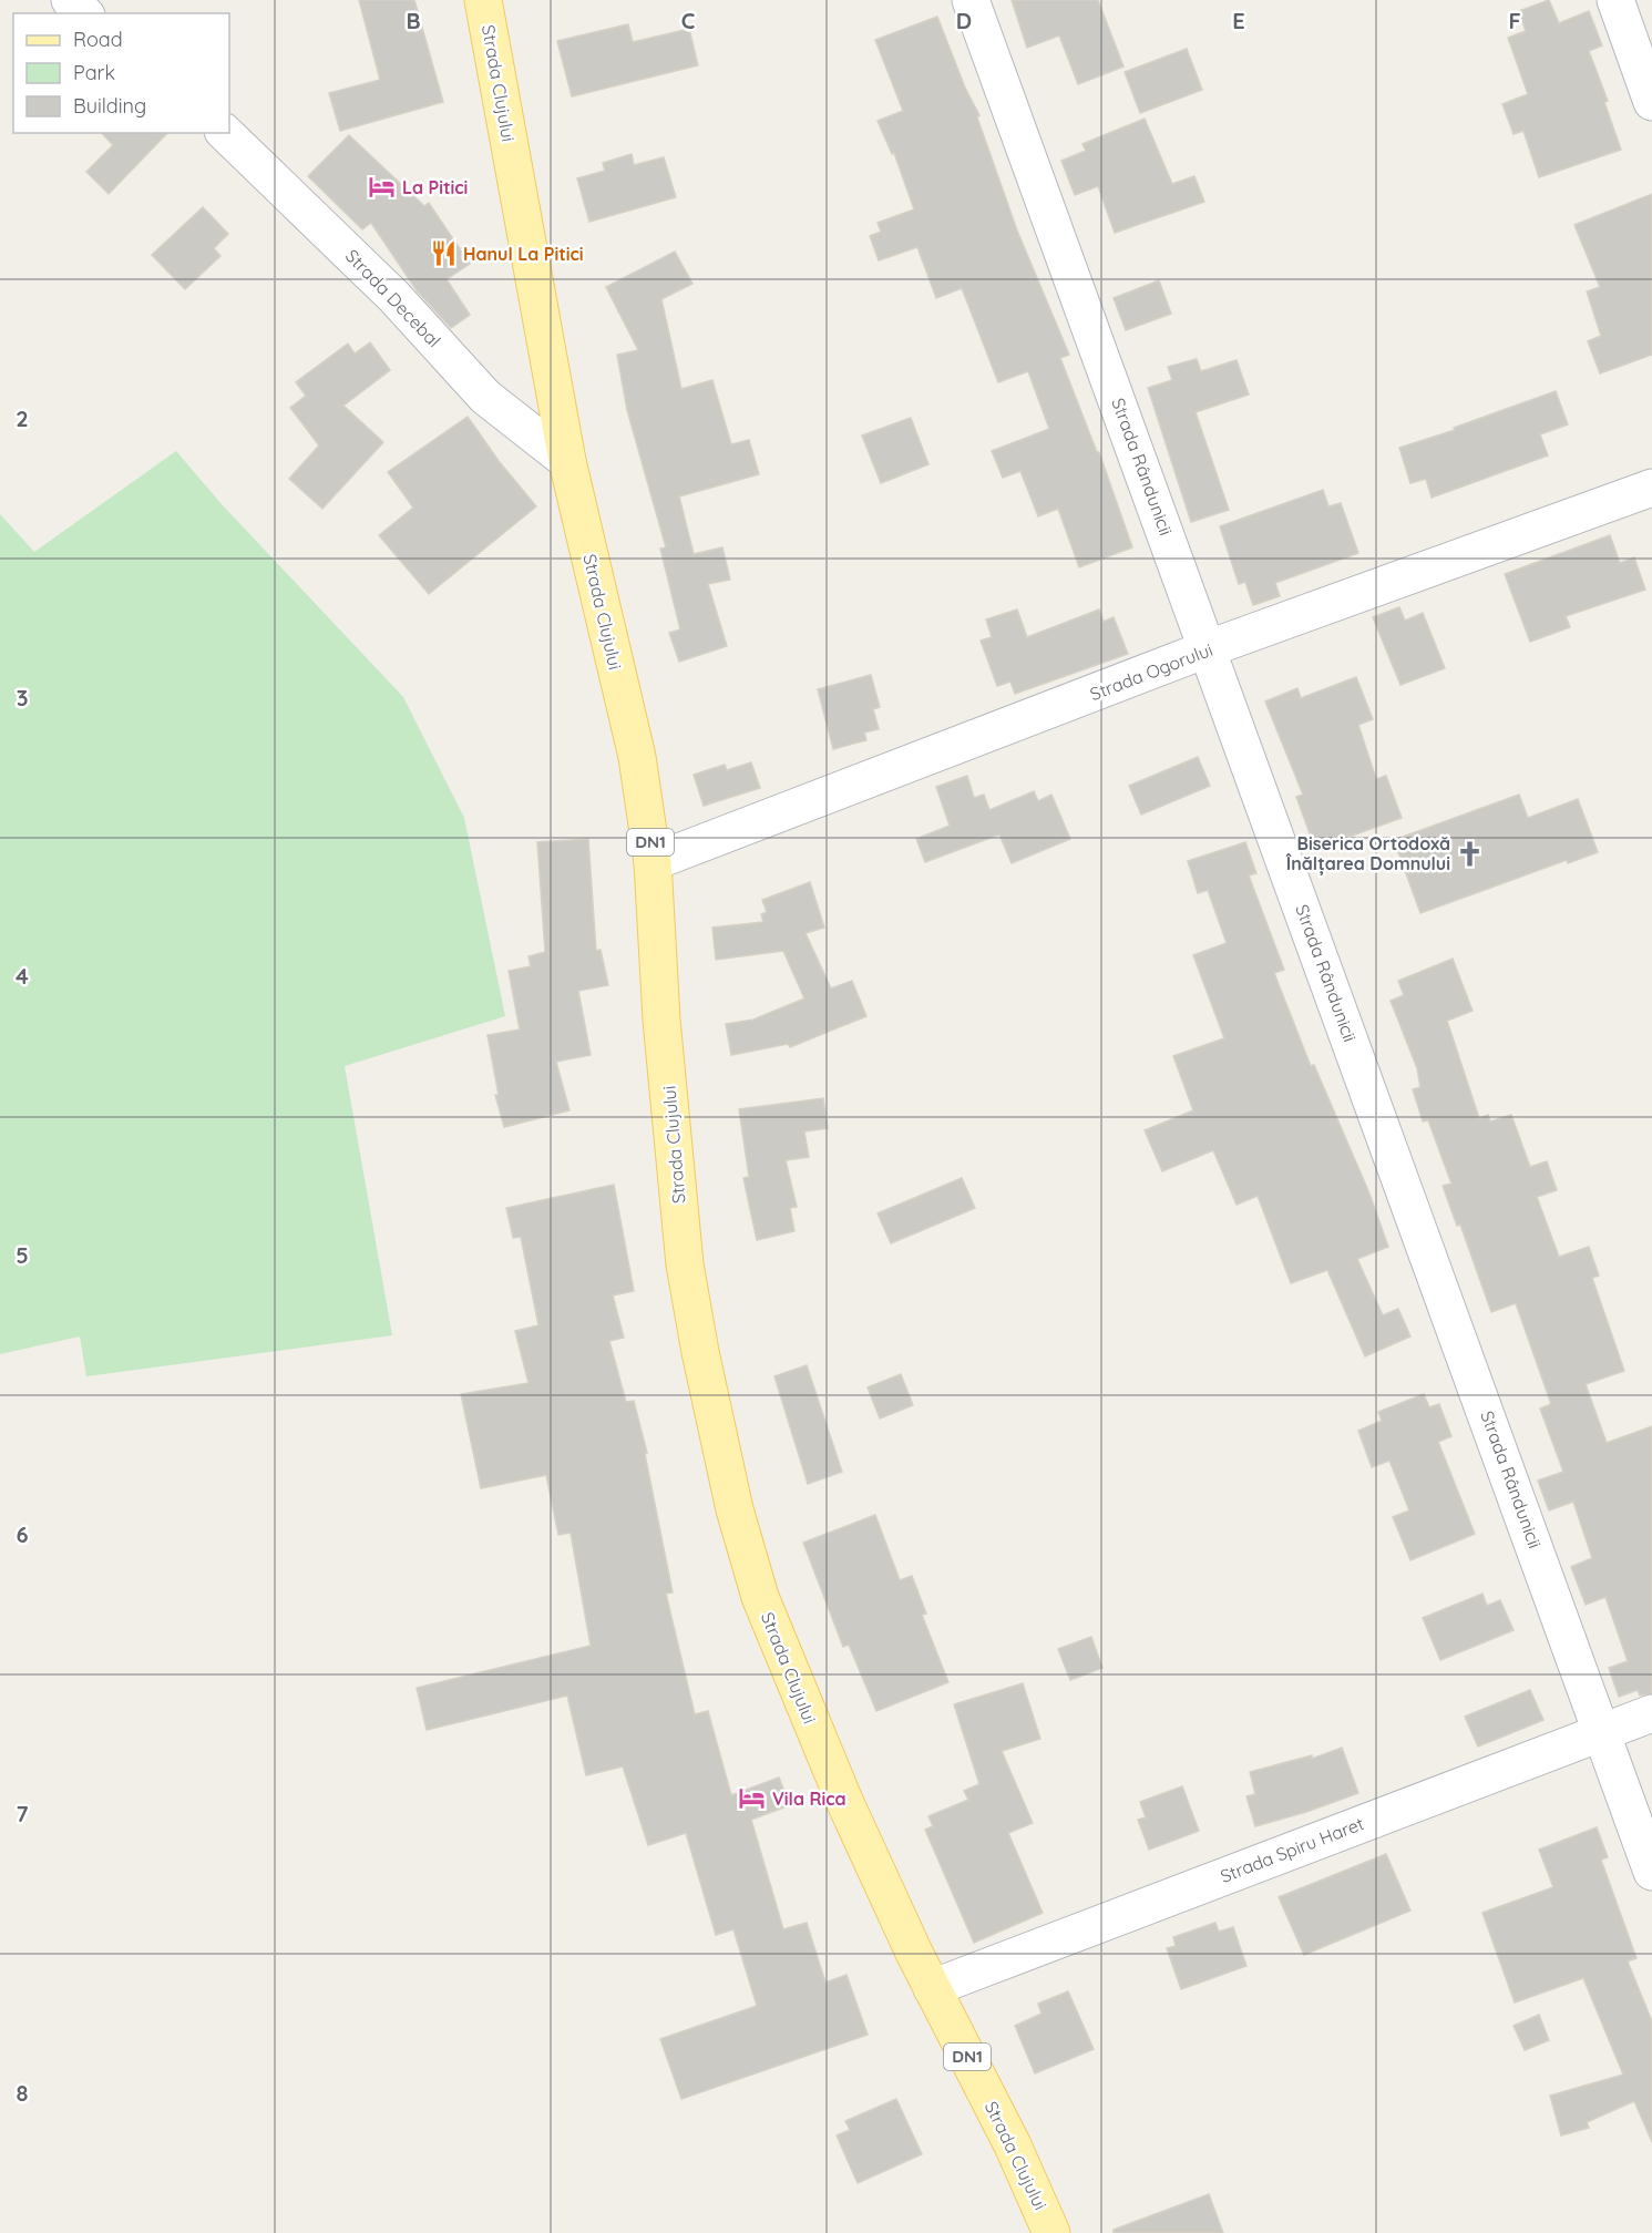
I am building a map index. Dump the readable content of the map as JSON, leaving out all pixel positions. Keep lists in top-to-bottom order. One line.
{"streets":{"main road":["Strada Clujului","DN1"],"street":["Strada Decebal","Strada Rândunicii","Strada Ogorului","Strada Spiru Haret"]},"crossings":[["Strada Clujului","Strada Decebal"],["Strada Clujului","Strada Ogorului"],["Strada Clujului","Strada Spiru Haret"],["Strada Rândunicii","Strada Ogorului"],["Strada Rândunicii","Strada Spiru Haret"]],"places":{"hotel":["La Pitici","Vila Rica"],"restaurant":["Hanul La Pitici"],"church":["Biserica Ortodoxă Înălțarea Domnului"]},"legend":["Road","Park","Building"],"grid":{"columns":["B","C","D","E","F"],"rows":["2","3","4","5","6","7","8"]}}
